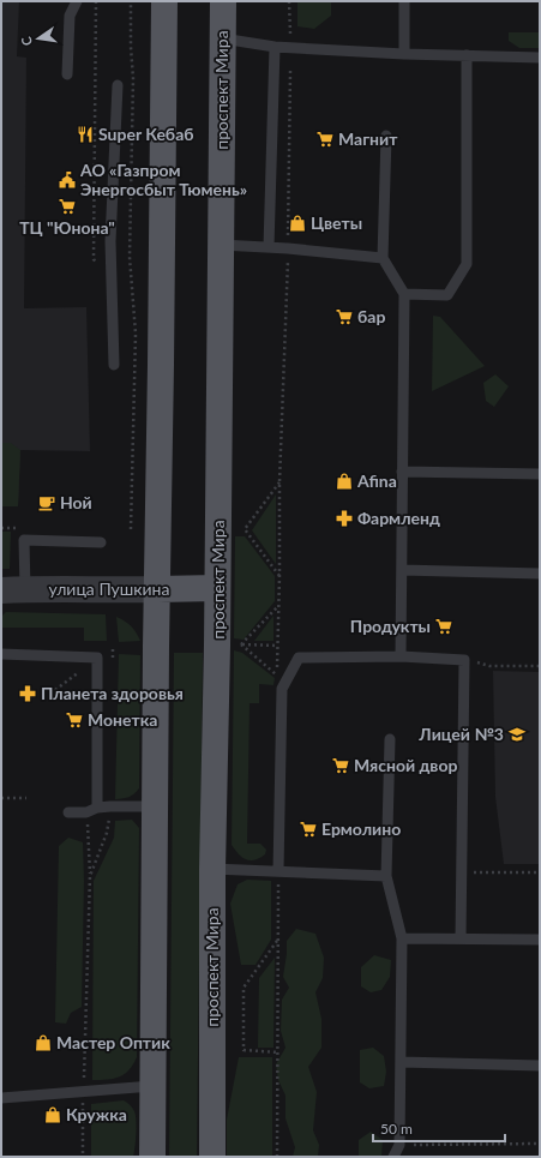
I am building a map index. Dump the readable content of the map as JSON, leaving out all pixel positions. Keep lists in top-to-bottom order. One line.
{"streets":{"main road":["проспект Мира","улица Пушкина"]},"crossings":[["проспект Мира","улица Пушкина"]],"places":{"restaurant":["Super Кебаб"],"supermarket":["Магнит","ТЦ \"Юнона\"","бар","Продукты","Монетка","Мясной двор","Ермолино"],"public building":["АО «Газпром Энергосбыт Тюмень»"],"shop":["Цветы","Afina","Мастер Оптик","Кружка"],"cafe":["Ной"],"pharmacy":["Фармленд","Планета здоровья"],"school or university":["Лицей №3"]},"scale_bar":"50 m","north":"left"}
